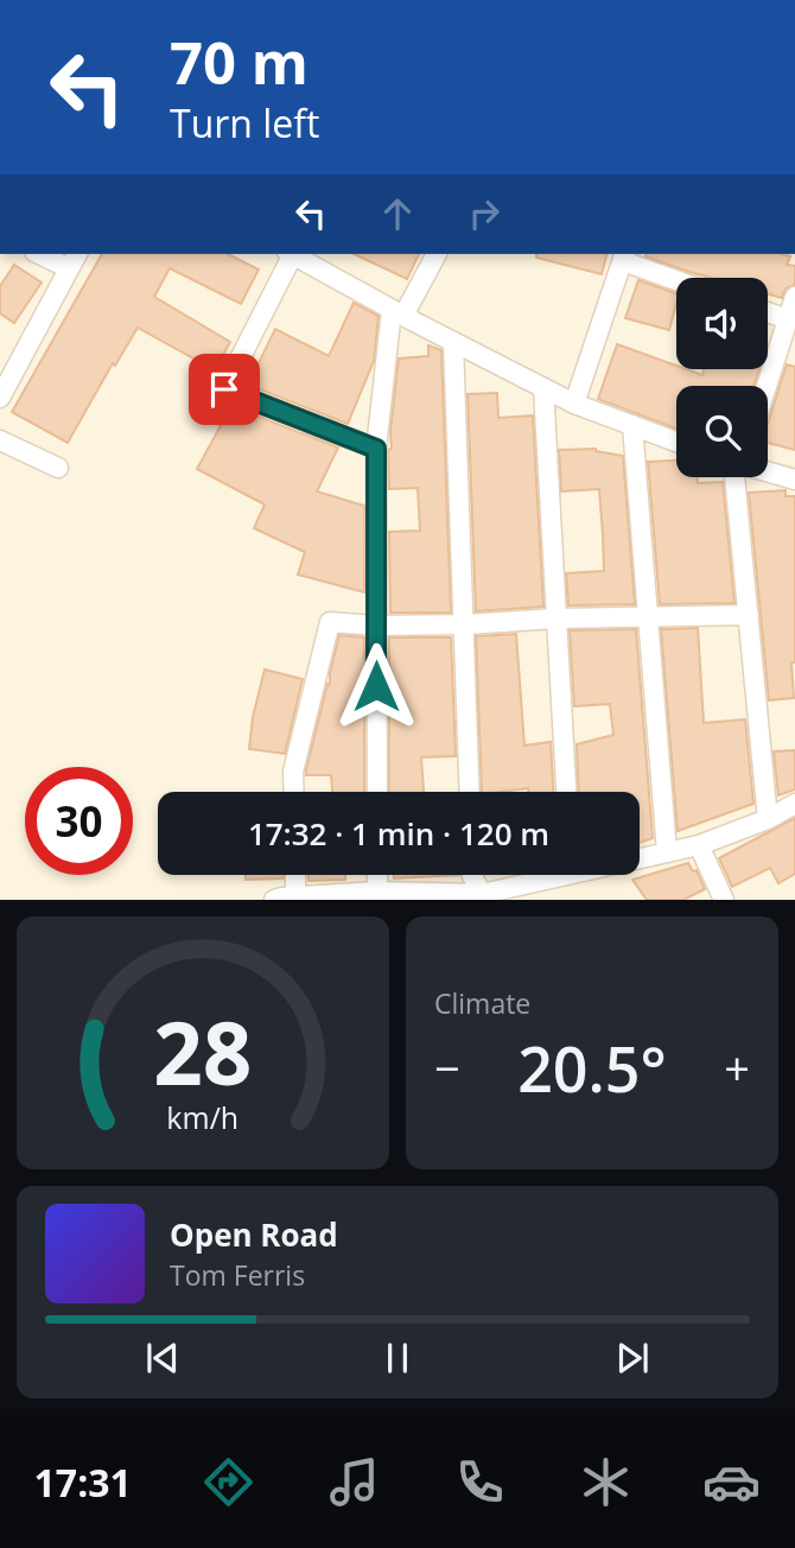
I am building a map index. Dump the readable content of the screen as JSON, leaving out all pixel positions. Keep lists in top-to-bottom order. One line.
{"page":{"turn":["70 m","Turn left"],"limit":"30","trip":"17:32 · 1 min · 120 m","tile":"Climate","heat":["−","20.5°","+"],"song":["Open Road","Tom Ferris"],"tabs":"17:31","gauge":["28","km/h"]}}
